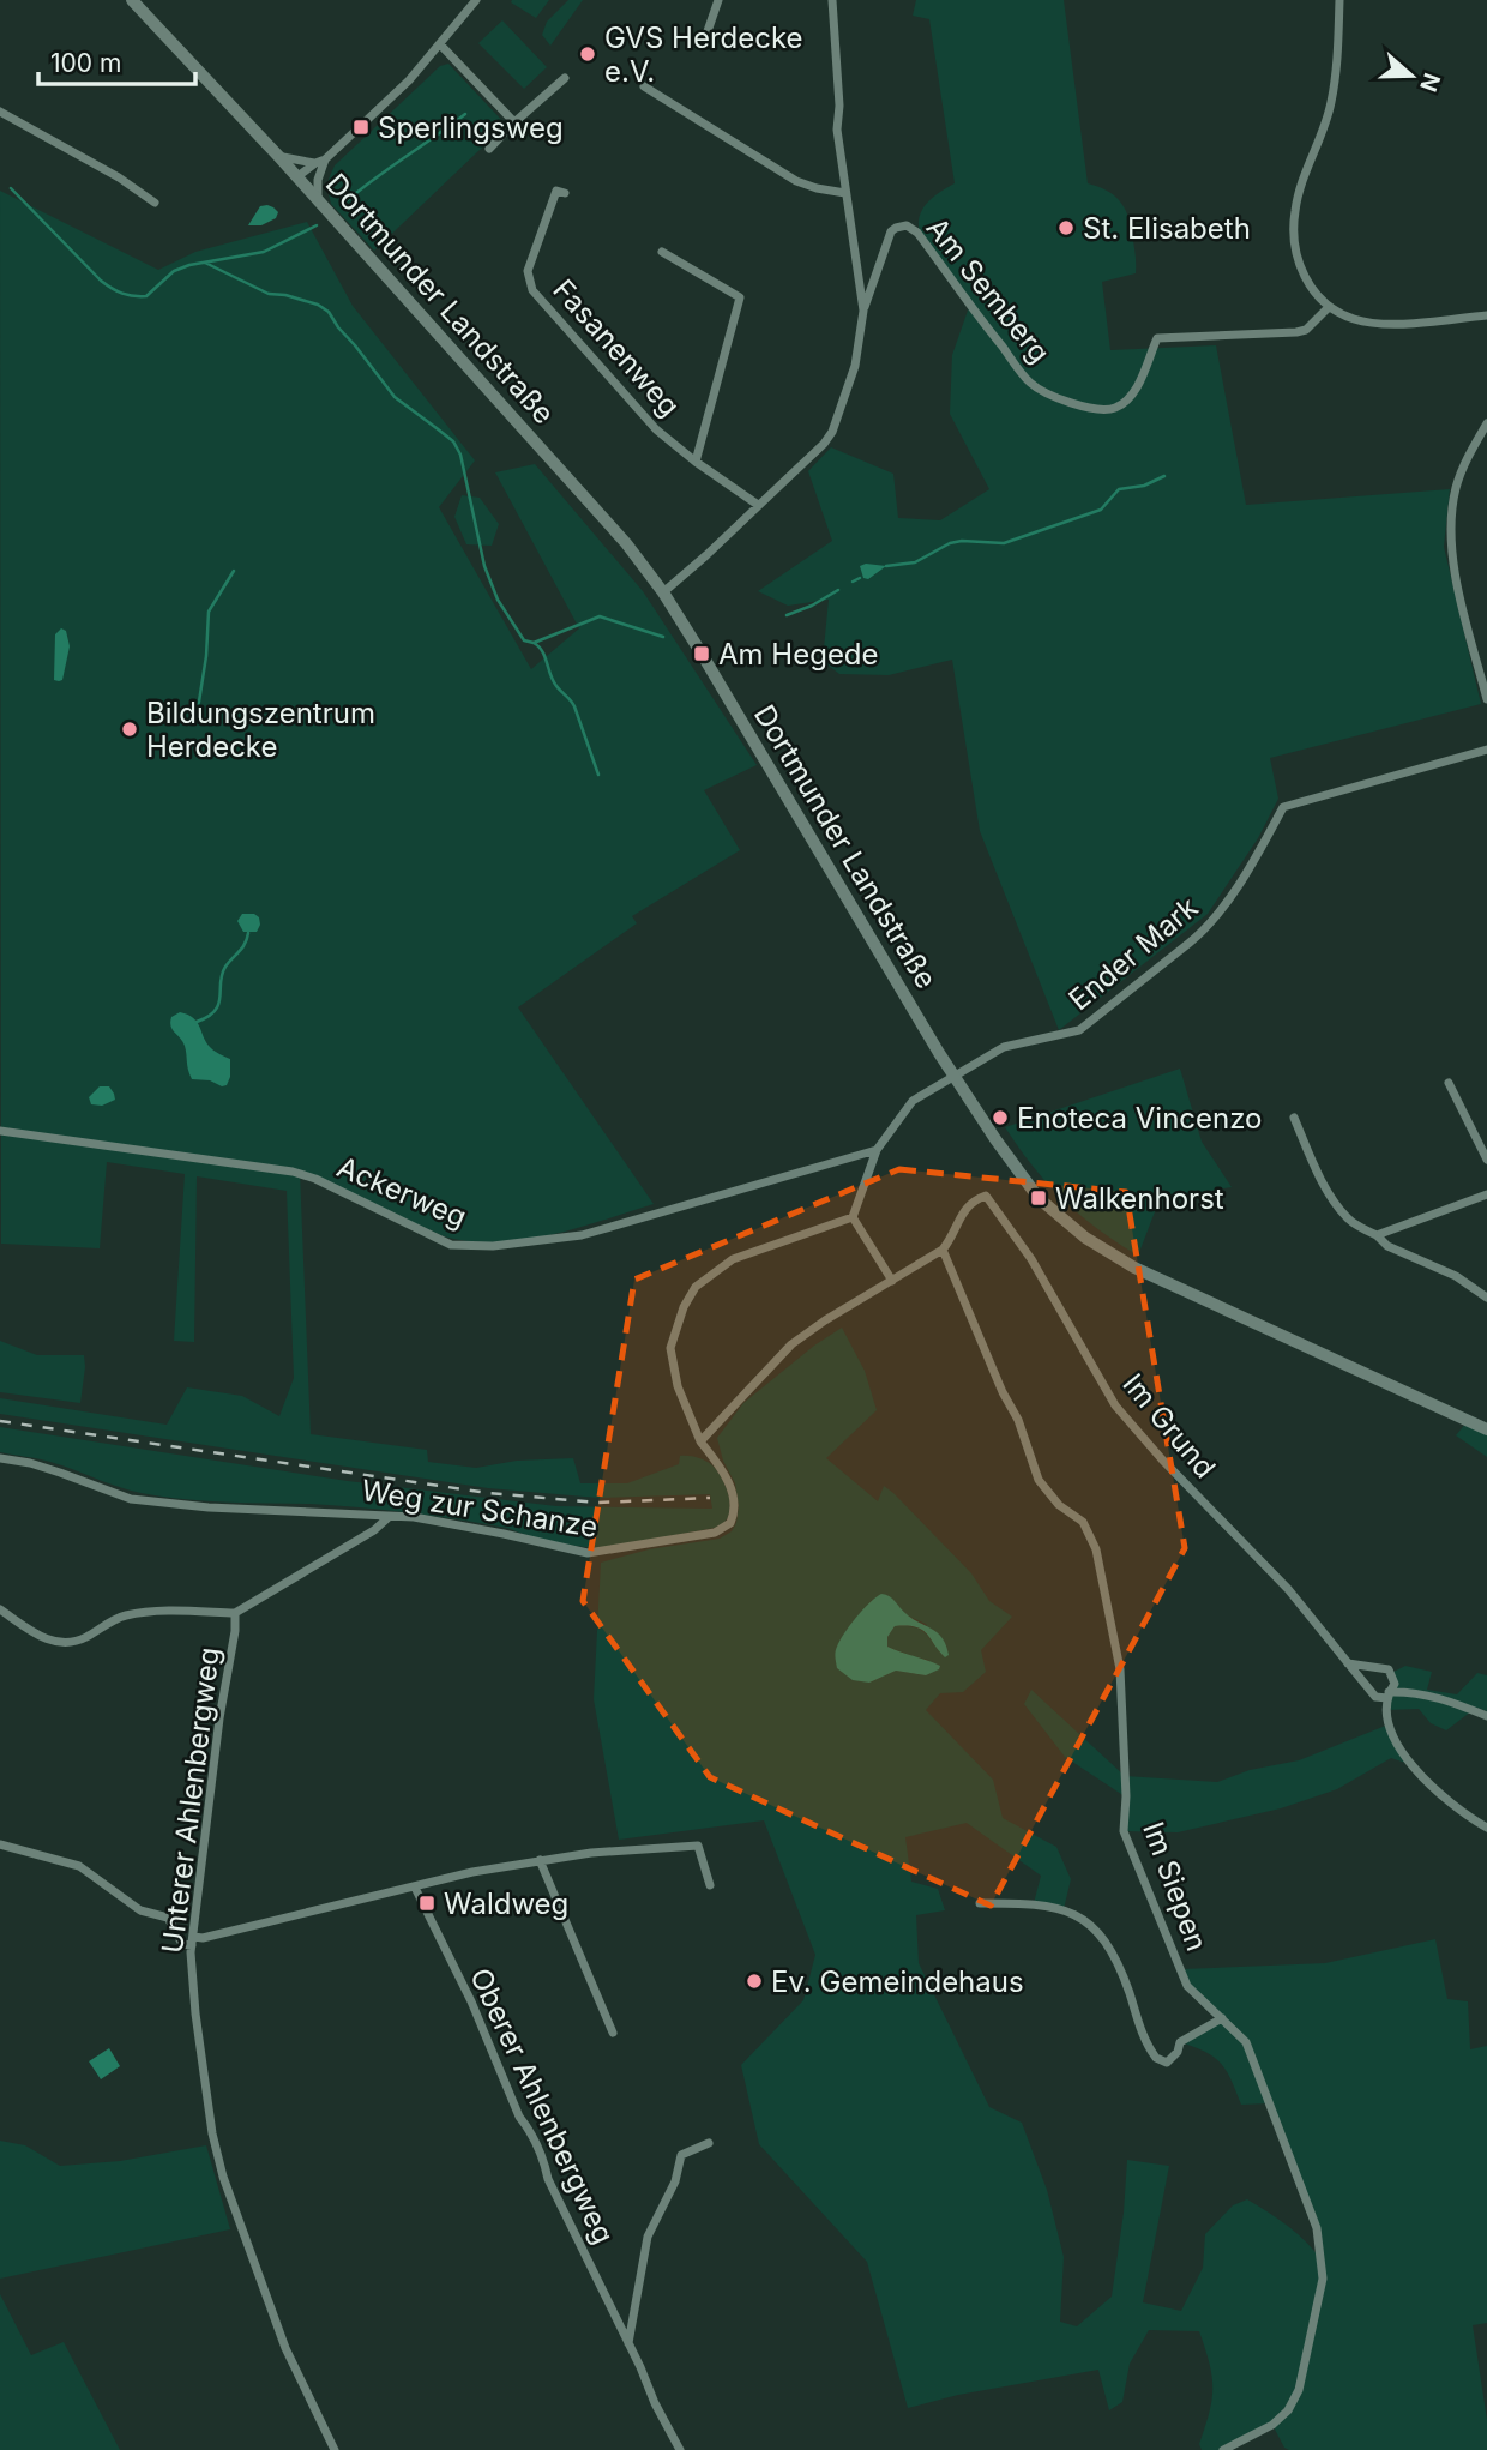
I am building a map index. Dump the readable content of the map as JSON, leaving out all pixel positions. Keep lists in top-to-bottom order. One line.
{"streets":{"main road":["Dortmunder Landstraße"],"street":["Am Semberg","Fasanenweg","Ender Mark","Ackerweg","Im Grund","Weg zur Schanze","Unterer Ahlenbergweg","Im Siepen","Oberer Ahlenbergweg"]},"crossings":[["Dortmunder Landstraße","Ender Mark"],["Ender Mark","Ackerweg"],["Im Grund","Im Siepen"],["Weg zur Schanze","Unterer Ahlenbergweg"]],"places":{"other":["GVS Herdecke e.V.","St. Elisabeth","Bildungszentrum Herdecke","Enoteca Vincenzo","Ev. Gemeindehaus"],"transit":["Sperlingsweg","Am Hegede","Walkenhorst","Waldweg"]},"scale_bar":"100 m","north":"right"}
